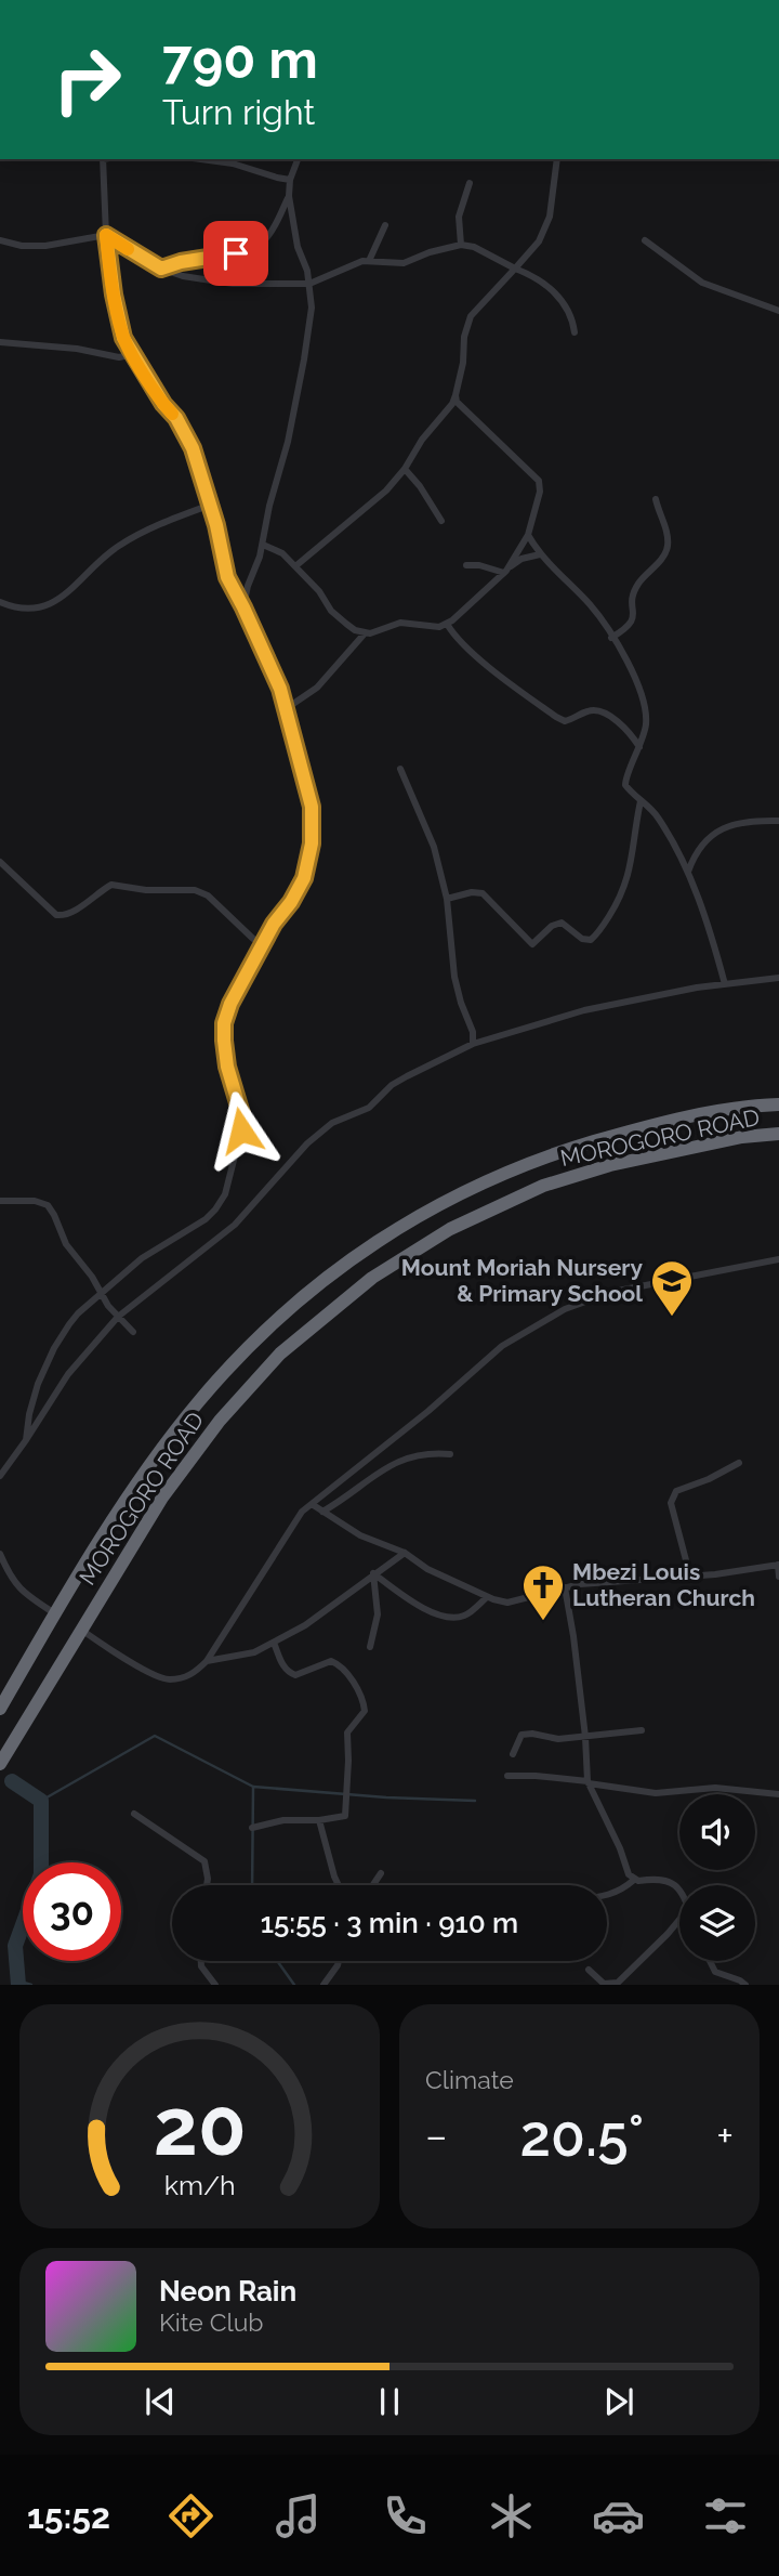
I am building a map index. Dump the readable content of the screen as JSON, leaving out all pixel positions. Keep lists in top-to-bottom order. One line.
{"streets":{"highway":["MOROGORO ROAD"]},"places":{"school or university":["Mount Moriah Nursery & Primary School"],"church":["Mbezi Louis Lutheran Church"]},"page":{"turn":["790 m","Turn right"],"limit":"30","trip":"15:55 · 3 min · 910 m","tile":"Climate","heat":["−","20.5°","+"],"song":["Neon Rain","Kite Club"],"tabs":"15:52","gauge":["20","km/h"]}}
